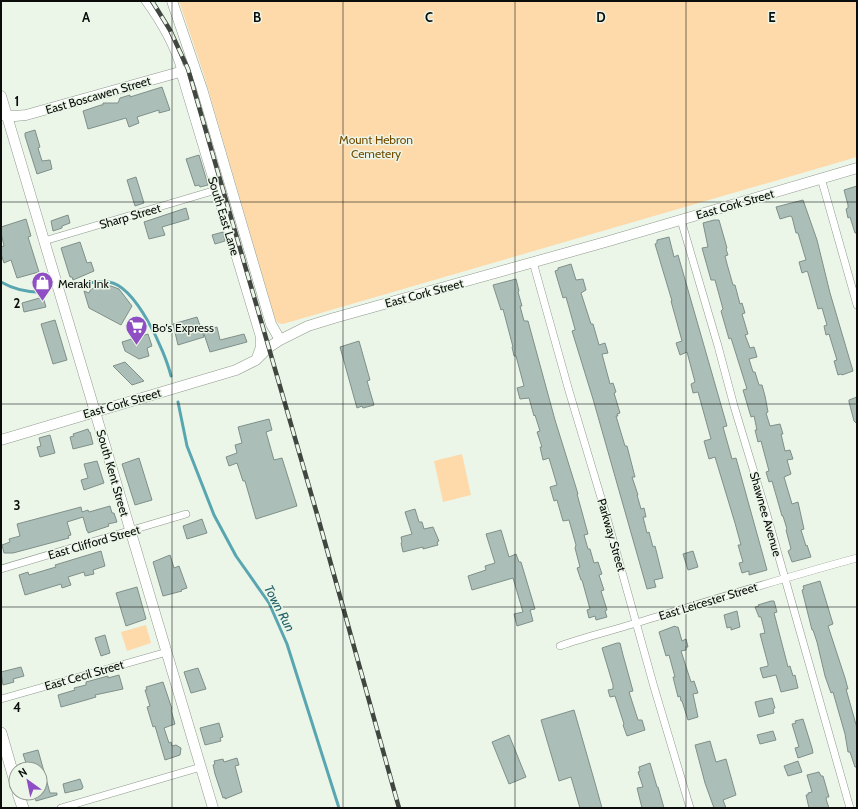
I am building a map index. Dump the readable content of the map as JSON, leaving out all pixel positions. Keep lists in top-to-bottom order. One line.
{"streets":{"street":["East Boscawen Street","East Cork Street","Sharp Street","South East Lane","South Kent Street","Shawnee Avenue","Parkway Street","East Clifford Street","East Leicester Street","East Cecil Street"]},"crossings":[["East Boscawen Street","South East Lane"],["East Boscawen Street","South Kent Street"],["East Cork Street","South East Lane"],["East Cork Street","South Kent Street"],["East Cork Street","Shawnee Avenue"],["East Cork Street","Parkway Street"],["Sharp Street","South East Lane"],["Sharp Street","South Kent Street"],["South Kent Street","East Clifford Street"],["South Kent Street","East Cecil Street"],["Shawnee Avenue","East Leicester Street"],["Parkway Street","East Leicester Street"]],"water":["Town Run"],"parks":["Mount Hebron Cemetery"],"places":{"shop":["Meraki Ink"],"supermarket":["Bo's Express"]},"north":"top left","grid":{"columns":["A","B","C","D","E"],"rows":["1","2","3","4"]}}
